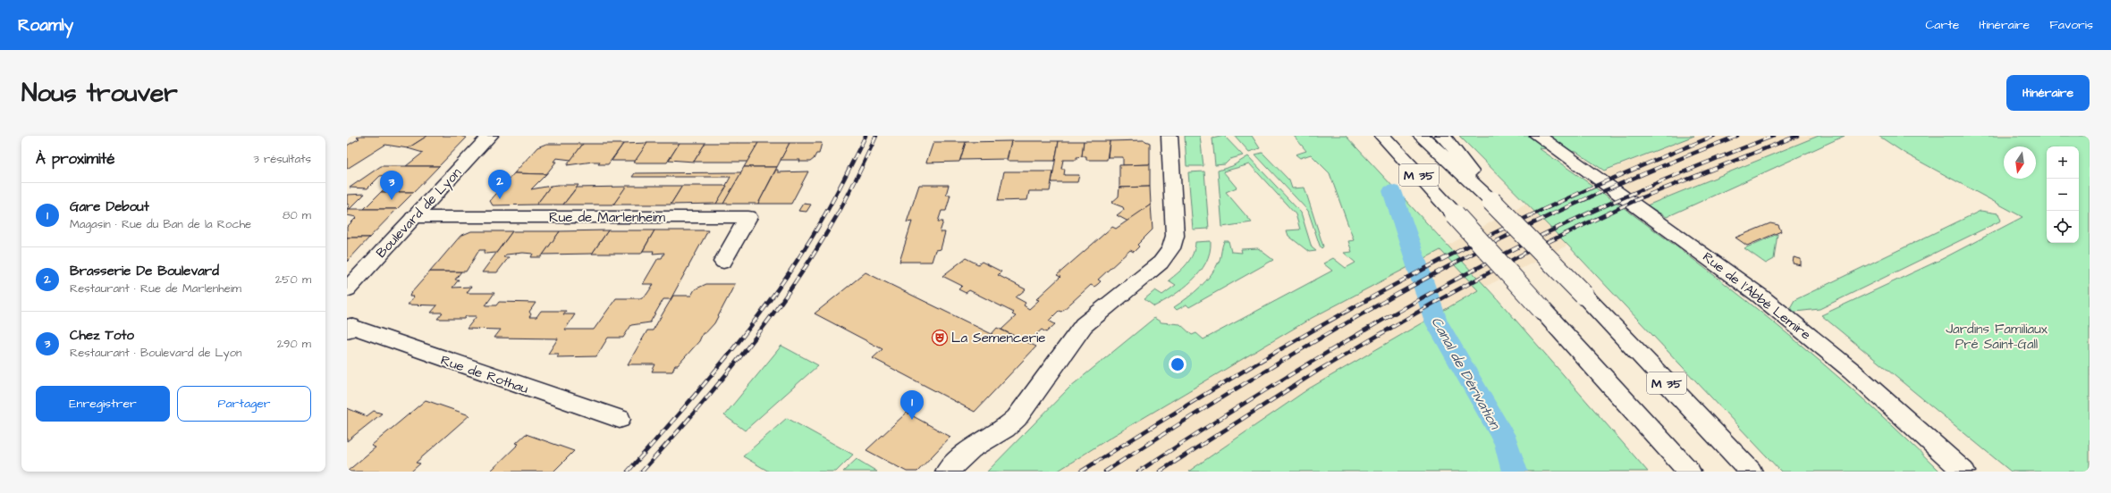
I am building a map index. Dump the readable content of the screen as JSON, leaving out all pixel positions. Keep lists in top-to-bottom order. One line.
{"streets":{"main road":["M 35","Boulevard de Lyon","Rue de Marlenheim","Rue de l'Abbé Lemire","Rue de Rothau"]},"crossings":[["Boulevard de Lyon","Rue de Marlenheim"]],"water":["Canal de Dérivation"],"parks":["Jardins Familiaux Pré Saint-Gall"],"places":{"theatre":["La Semencerie"]},"north":"bottom","page":{"header":"Roamly","nav":["Carte","Itinéraire","Favoris"],"buttons":["Itinéraire",["Enregistrer","Partager"]],"title":"Nous trouver","heading":["À proximité","3 résultats"],"map_buttons":["+","−"],"pins":["2","3","1"],"list":[{"mark":"1","name":"Gare Debout","note":"Magasin · Rue du Ban de la Roche","value":"80 m"},{"mark":"2","name":"Brasserie De Boulevard","note":"Restaurant · Rue de Marlenheim","value":"250 m"},{"mark":"3","name":"Chez Toto","note":"Restaurant · Boulevard de Lyon","value":"290 m"}]}}
